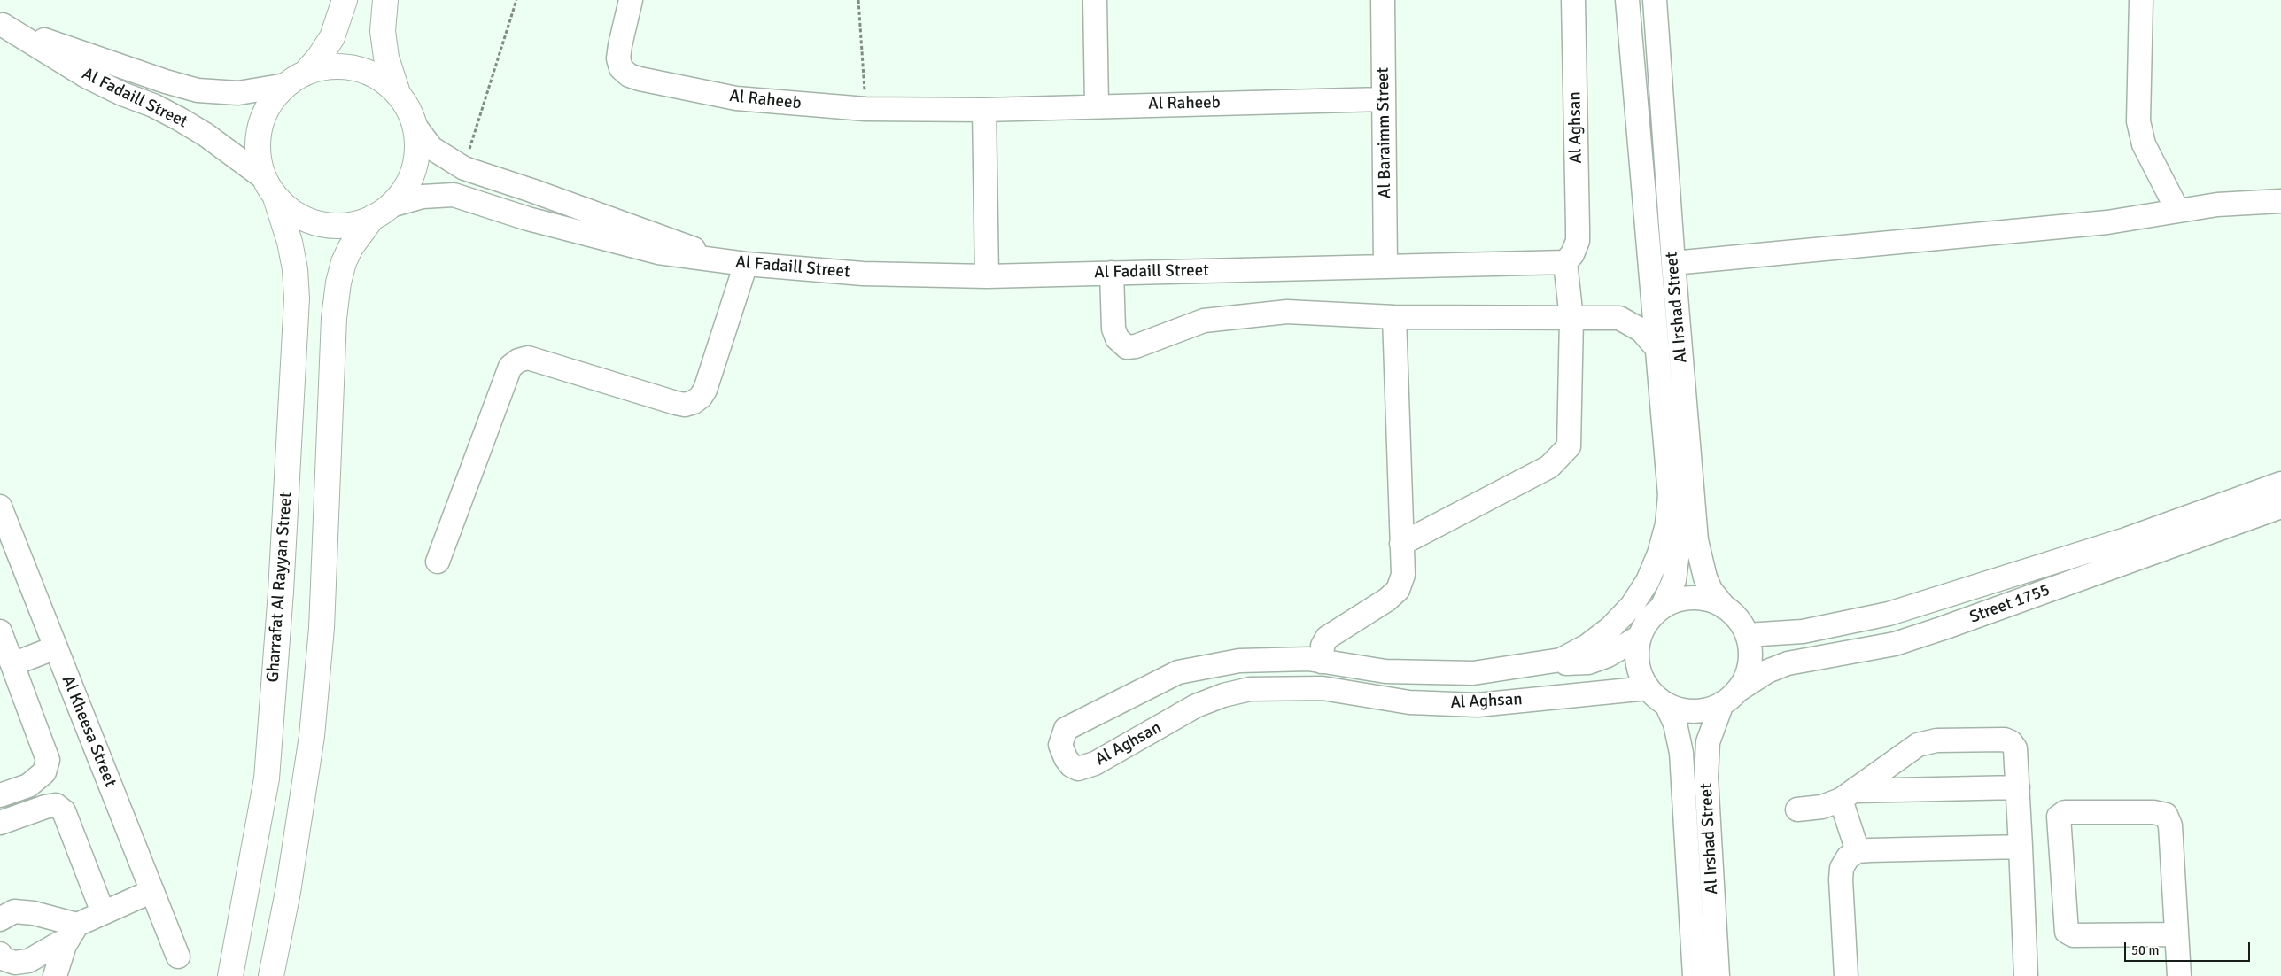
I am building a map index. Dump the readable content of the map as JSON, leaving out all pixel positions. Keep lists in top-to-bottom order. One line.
{"streets":{"main road":["Gharrafat Al Rayyan Street"],"street":["Al Fadaill Street","Al Raheeb","Al Aghsan","Al Baraimm Street","Al Irshad Street","Street 1755","Al Kheesa Street"]},"crossings":[["Al Fadaill Street","Al Aghsan"],["Al Fadaill Street","Al Baraimm Street"],["Al Raheeb","Al Baraimm Street"],["Al Aghsan","Al Irshad Street"],["Al Aghsan","Street 1755"],["Al Irshad Street","Street 1755"]],"scale_bar":"50 m"}
